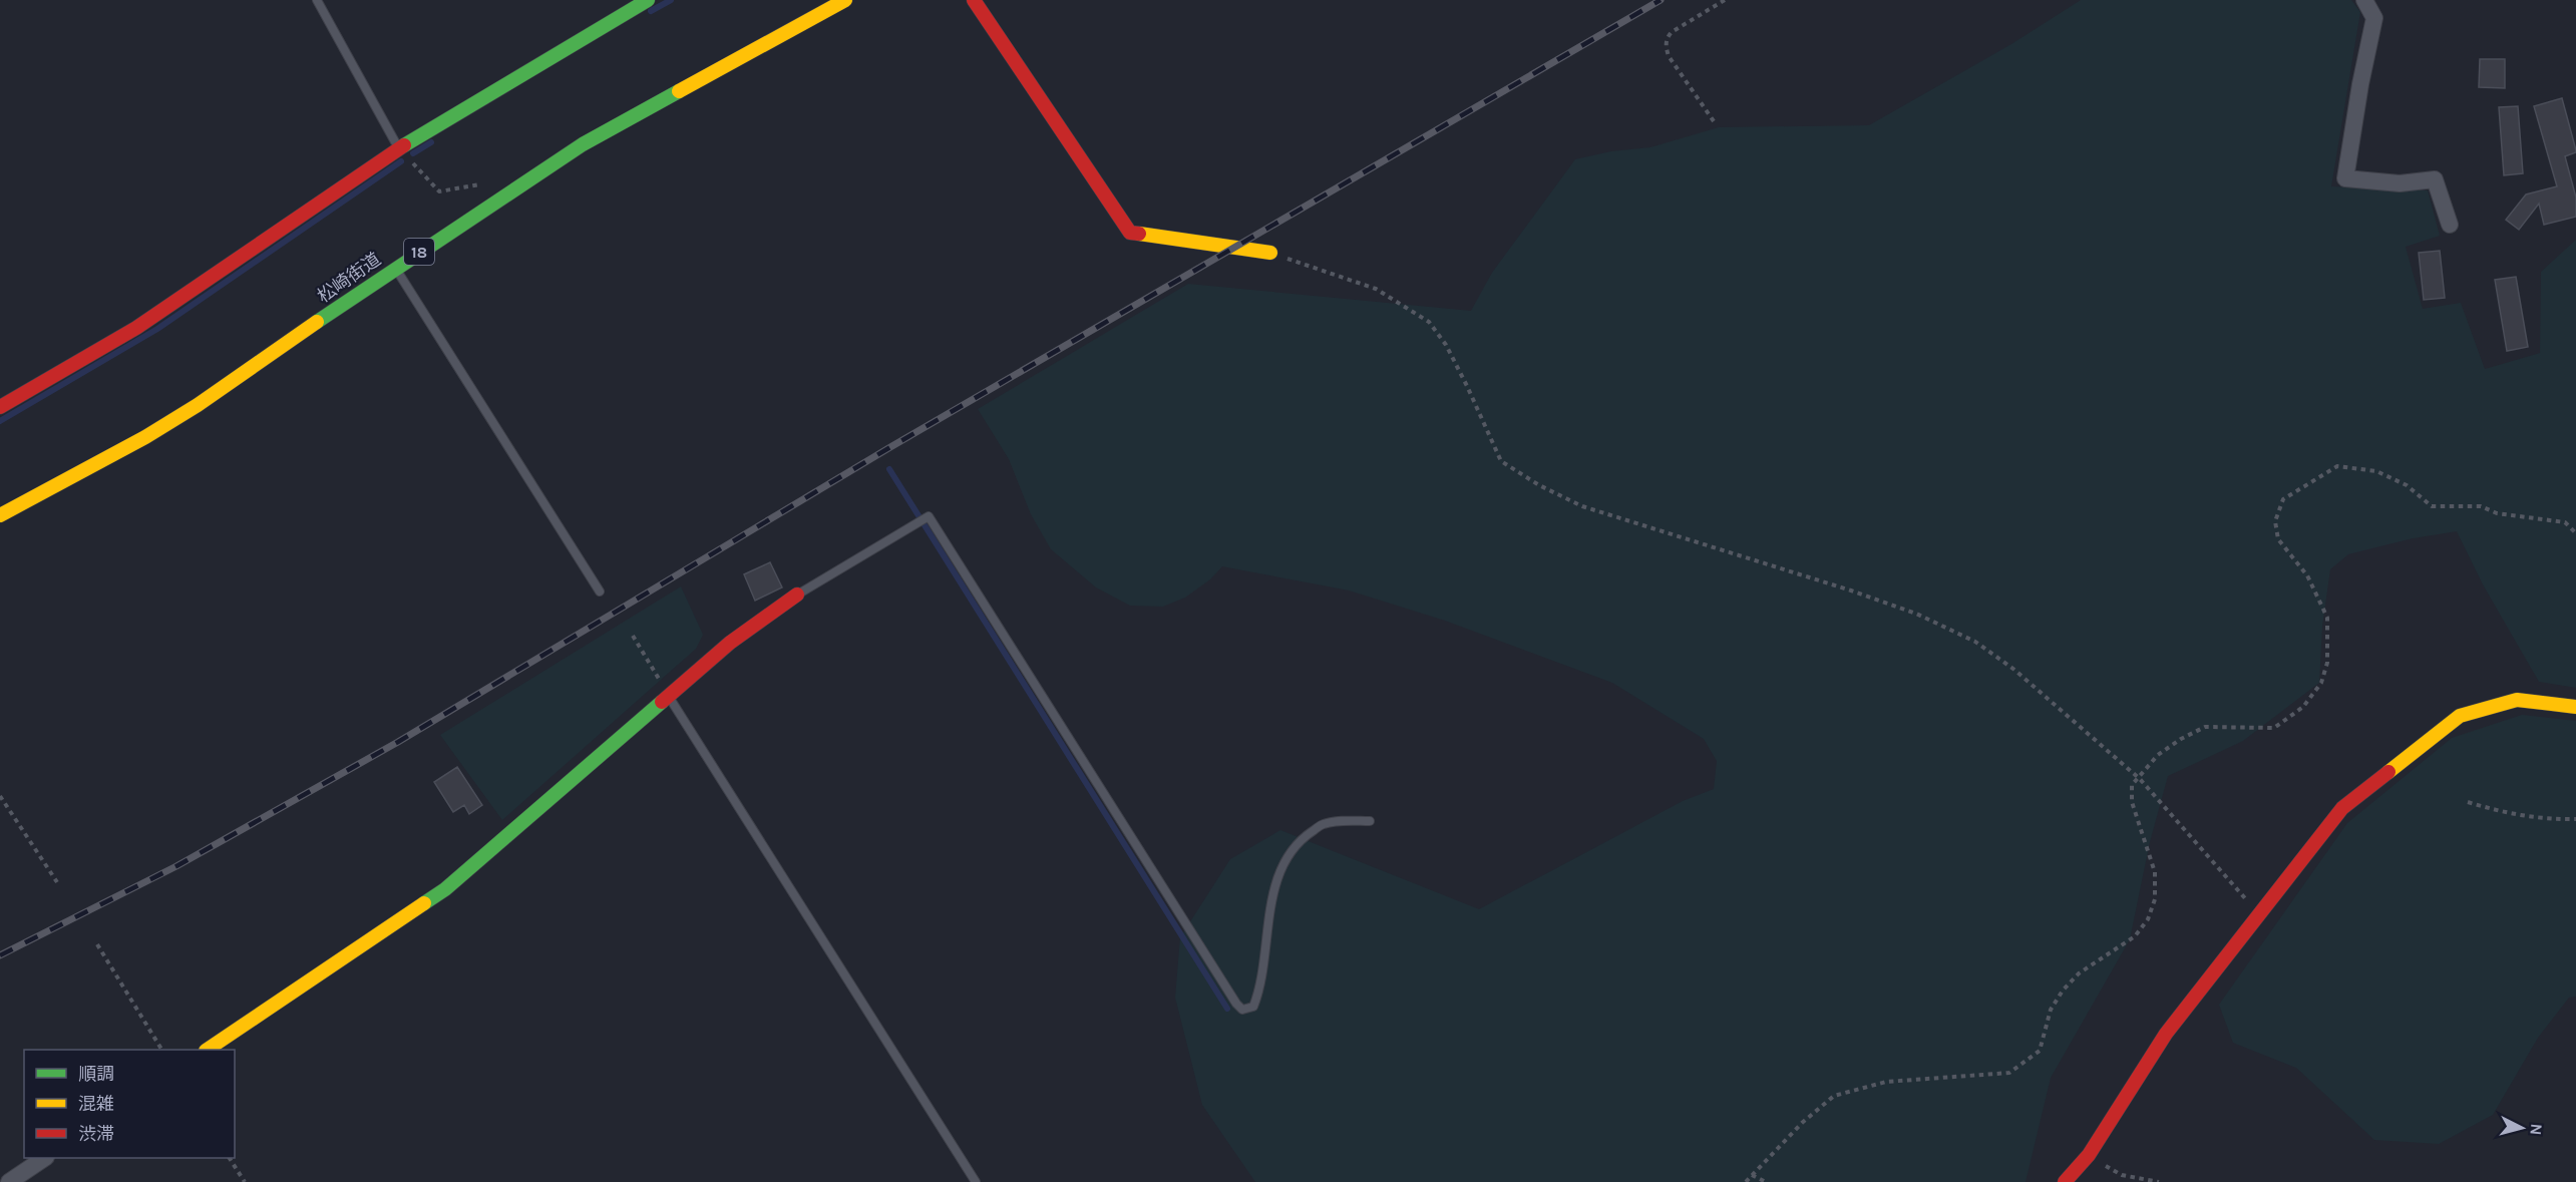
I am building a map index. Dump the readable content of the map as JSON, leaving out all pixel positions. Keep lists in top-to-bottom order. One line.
{"streets":{"street":["18","松崎街道"]},"legend":["順調","混雑","渋滞"],"north":"right"}
